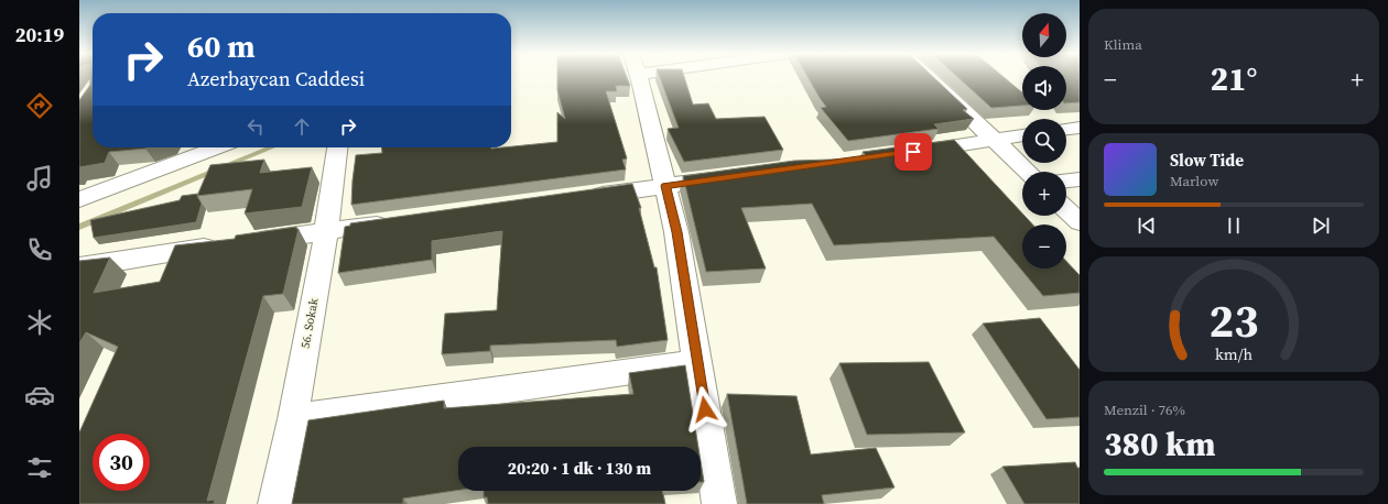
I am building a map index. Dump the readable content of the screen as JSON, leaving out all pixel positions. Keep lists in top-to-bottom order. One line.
{"streets":{"street":["56. Sokak"]},"north":"top","page":{"tabs":"20:19","tile":["Klima",["Menzil · 76%","380 km"]],"map_buttons":["+","−"],"turn":["60 m","Azerbaycan Caddesi"],"heat":["−","21°","+"],"song":["Slow Tide","Marlow"],"limit":"30","trip":"20:20 · 1 dk · 130 m","gauge":["23","km/h"]}}
